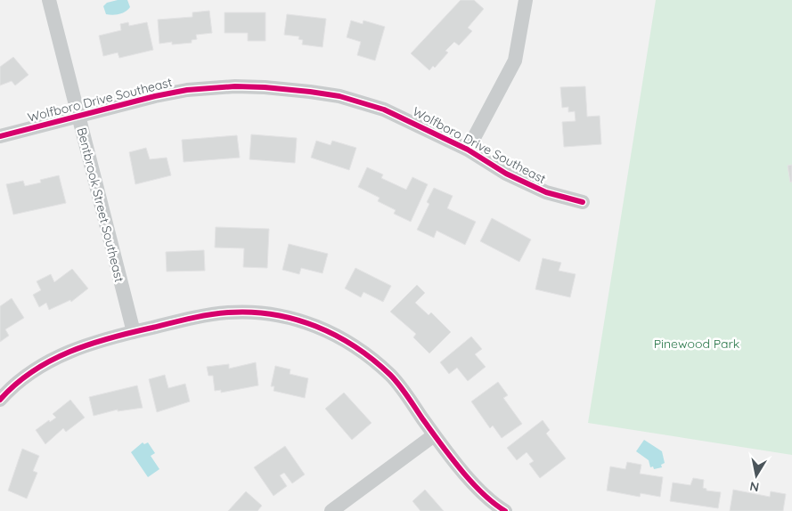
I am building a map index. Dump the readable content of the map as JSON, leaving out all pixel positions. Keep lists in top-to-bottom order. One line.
{"streets":{"street":["Wolfboro Drive Southeast","Bentbrook Street Southeast"]},"crossings":[["Wolfboro Drive Southeast","Bentbrook Street Southeast"]],"parks":["Pinewood Park"],"north":"bottom"}
